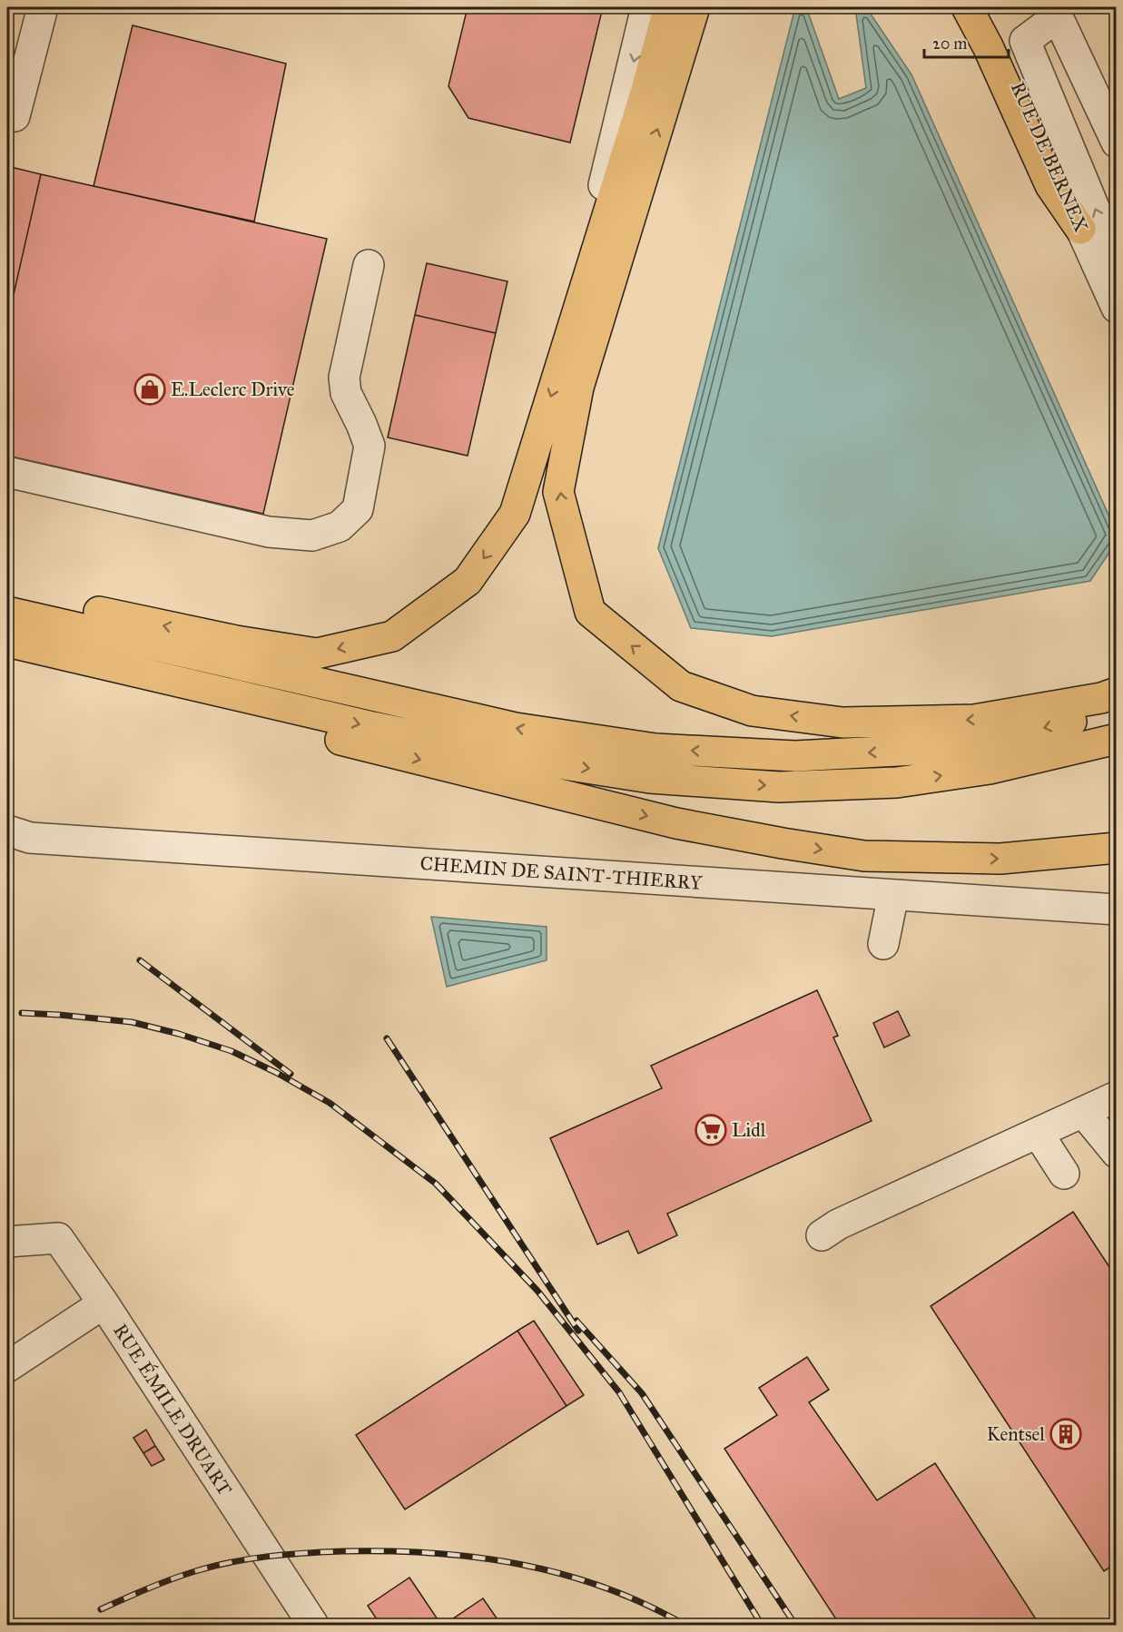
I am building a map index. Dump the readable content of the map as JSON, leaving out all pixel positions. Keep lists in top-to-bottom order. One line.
{"streets":{"street":["RUE DE BERNEX","CHEMIN DE SAINT-THIERRY","RUE ÉMILE DRUART"]},"places":{"shop":["E.Leclerc Drive"],"supermarket":["Lidl"],"building":["Kentsel"]},"scale_bar":"20 m"}
